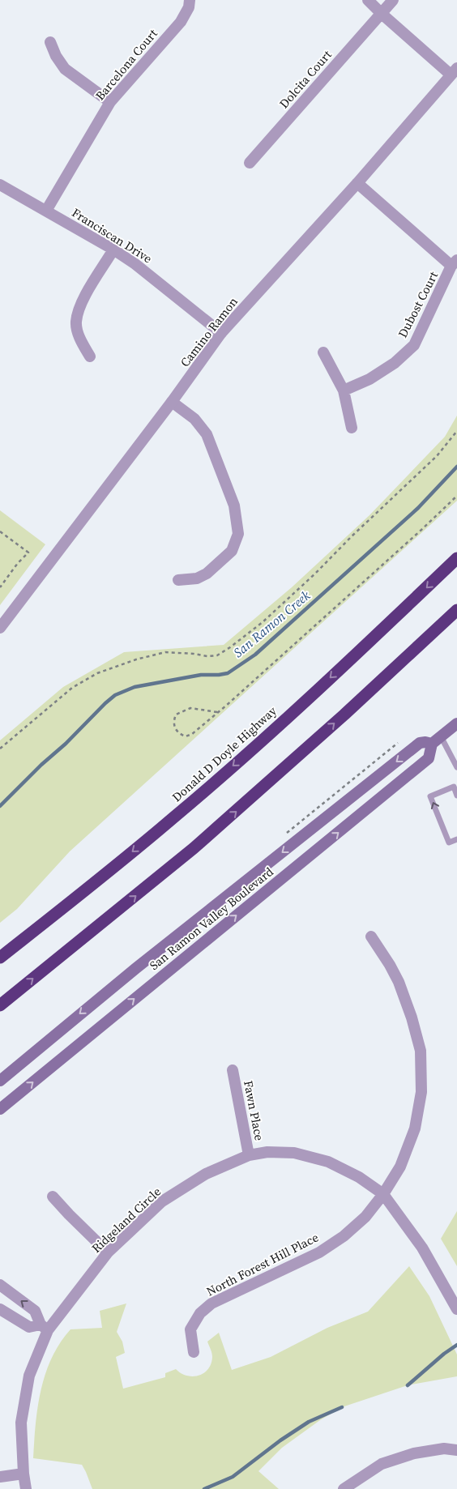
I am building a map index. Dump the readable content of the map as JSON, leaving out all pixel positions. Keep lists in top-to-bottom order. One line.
{"streets":{"highway":["Donald D Doyle Highway"],"main road":["San Ramon Valley Boulevard"],"street":["Barcelona Court","Dolcita Court","Franciscan Drive","Dubost Court","Camino Ramon","Fawn Place","Ridgeland Circle","North Forest Hill Place"]},"crossings":[["Barcelona Court","Franciscan Drive"],["Franciscan Drive","Camino Ramon"],["Dubost Court","Camino Ramon"],["Fawn Place","Ridgeland Circle"],["Ridgeland Circle","North Forest Hill Place"]],"water":["San Ramon Creek"]}
